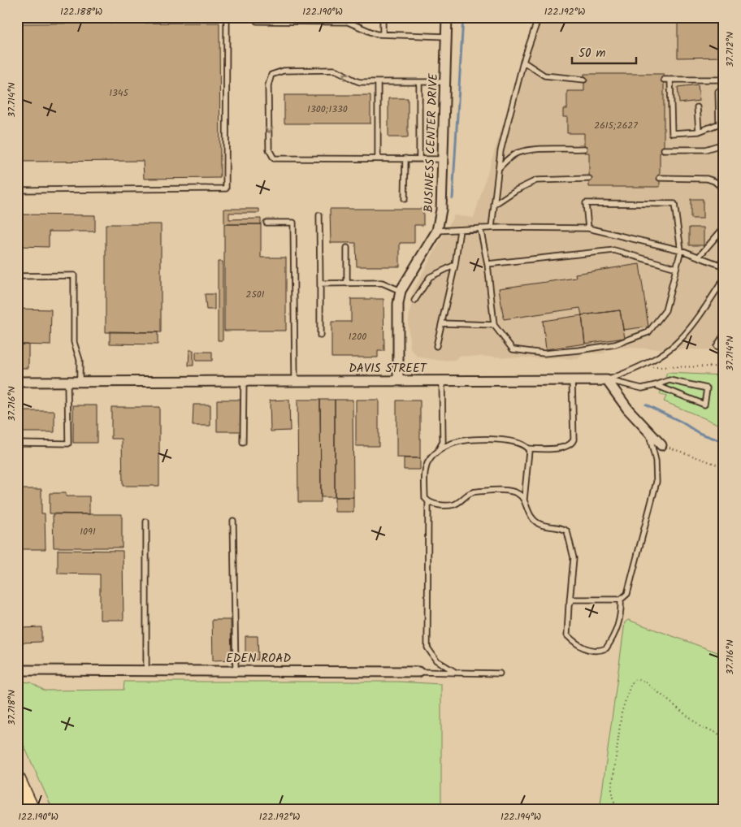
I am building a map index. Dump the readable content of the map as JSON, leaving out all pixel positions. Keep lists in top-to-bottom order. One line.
{"streets":{"street":["BUSINESS CENTER DRIVE","DAVIS STREET","EDEN ROAD"]},"crossings":[["BUSINESS CENTER DRIVE","DAVIS STREET"]],"house_numbers":["1345","1300;1330","2615;2627","2501","1200","1091"],"scale_bar":"50 m","coordinates":["122.188°W","122.190°W","122.192°W","37.712°N","37.714°N","37.716°N","37.718°N","122.194°W"]}
